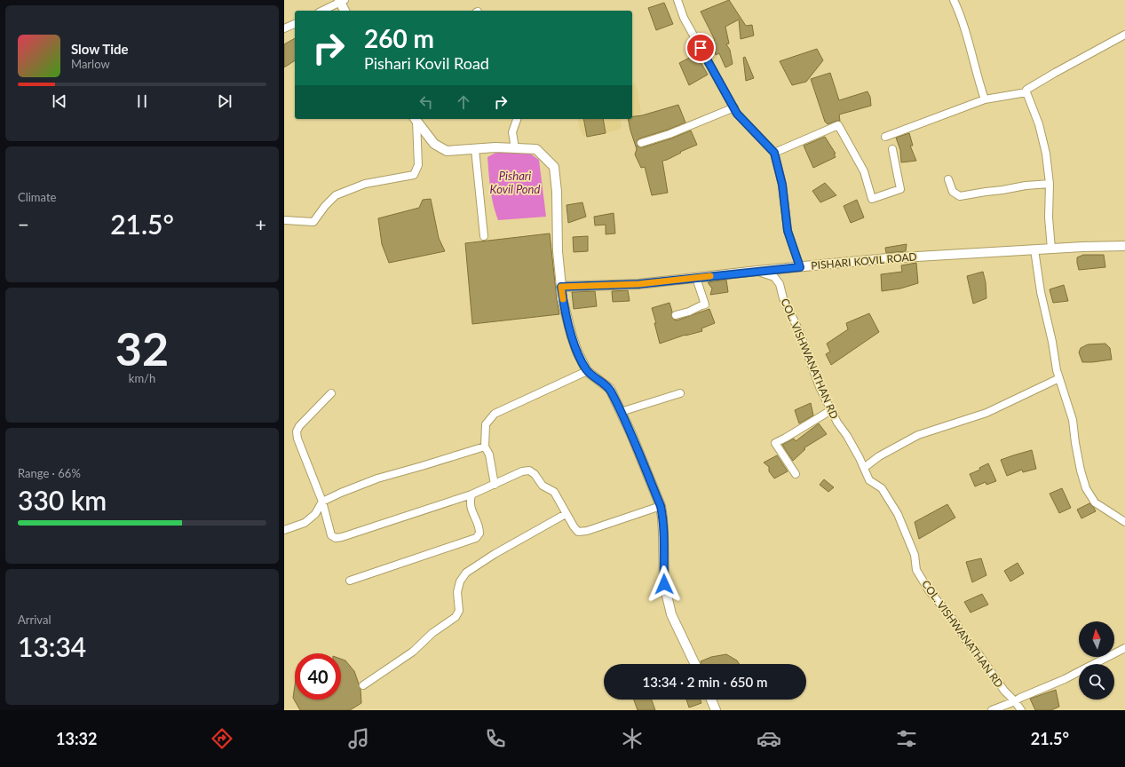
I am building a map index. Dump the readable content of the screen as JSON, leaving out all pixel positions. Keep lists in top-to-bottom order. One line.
{"streets":{"street":["PISHARI KOVIL ROAD","COL. VISHWANATHAN RD"]},"crossings":[["PISHARI KOVIL ROAD","COL. VISHWANATHAN RD"]],"water":["Pishari Kovil Pond"],"north":"top","page":{"turn":["260 m","Pishari Kovil Road"],"song":["Slow Tide","Marlow"],"tile":["Climate",["32","km/h"],["Range · 66%","330 km"],["Arrival","13:34"]],"heat":["−","21.5°","+"],"limit":"40","trip":"13:34 · 2 min · 650 m","tabs":["13:32","21.5°"]}}
